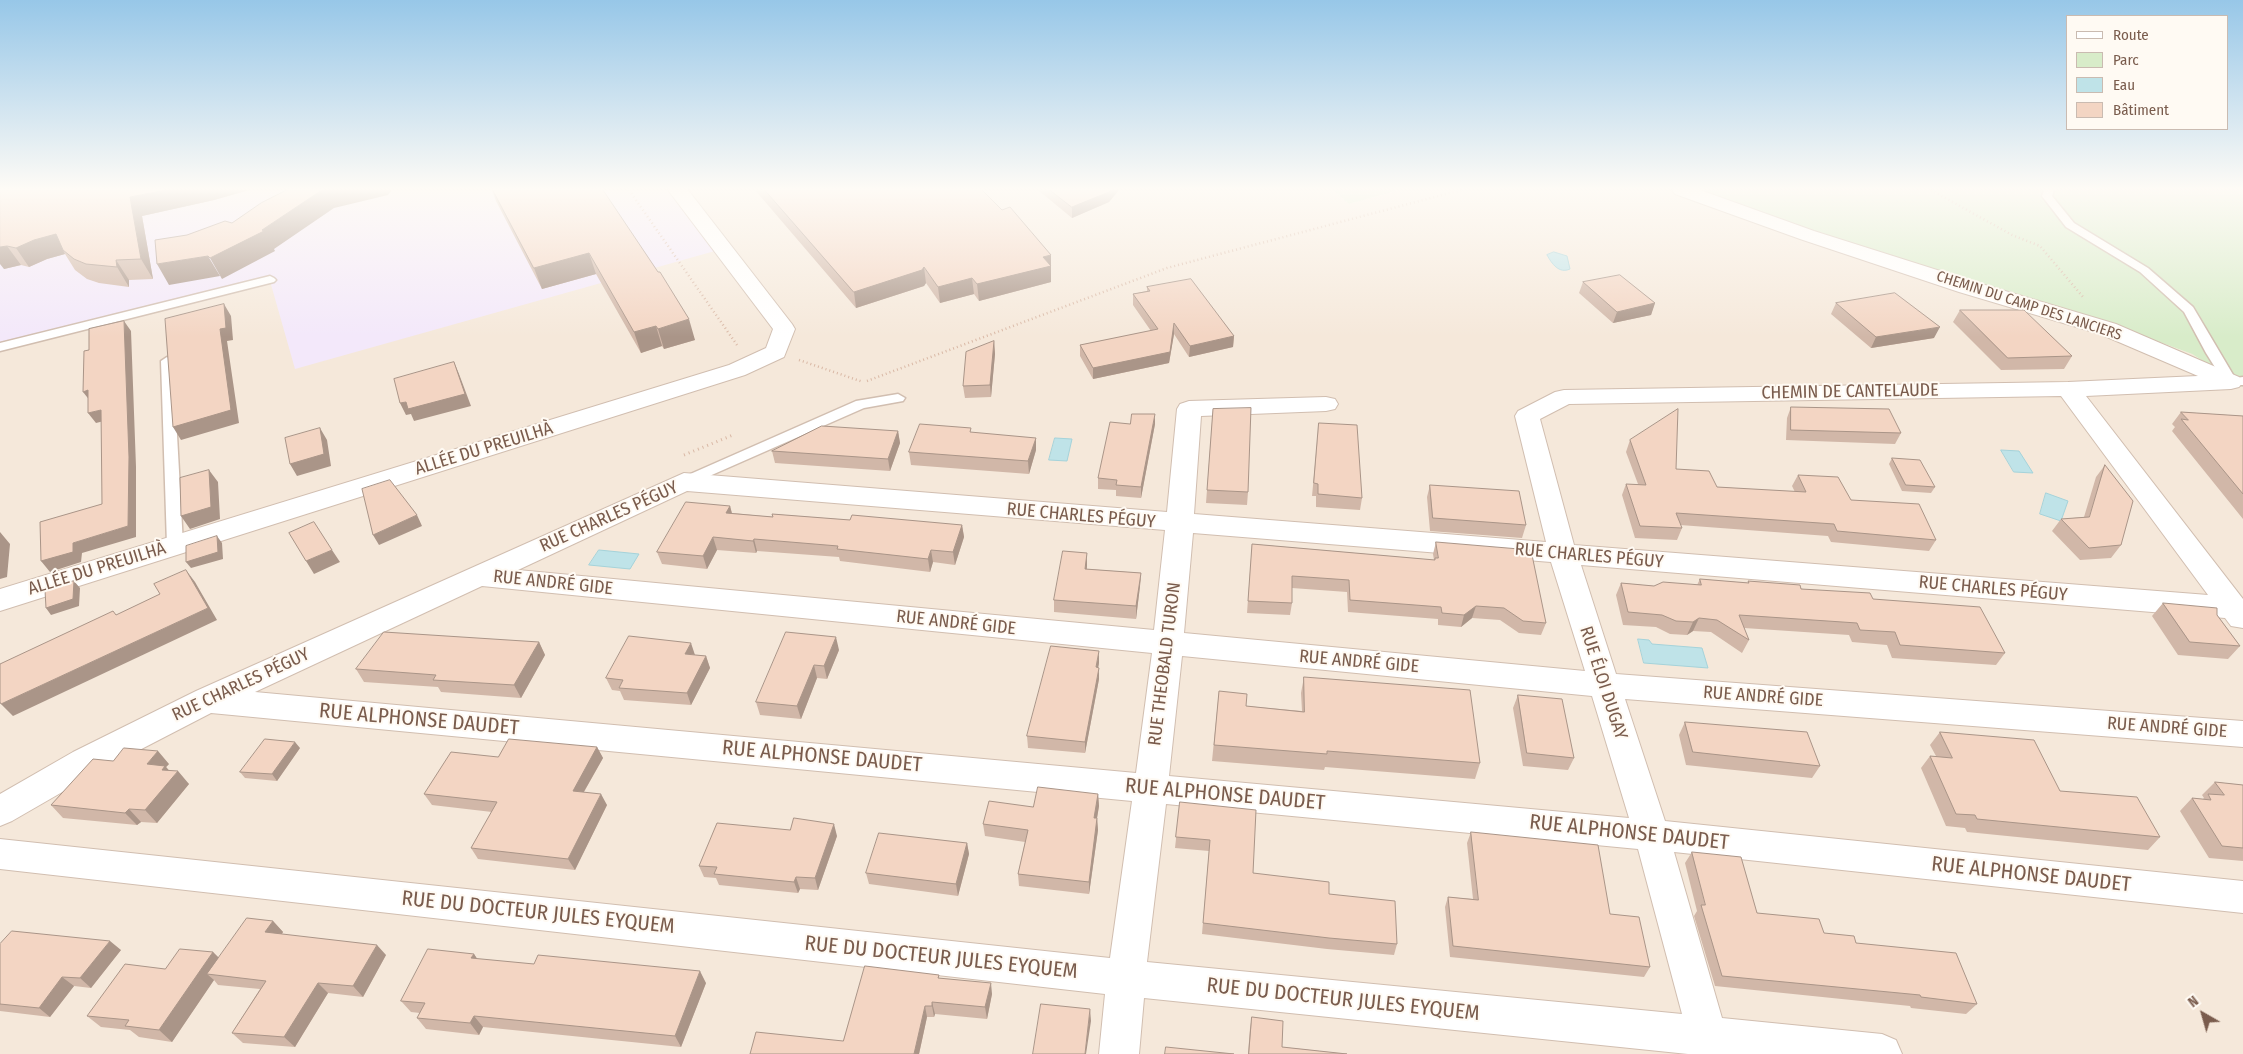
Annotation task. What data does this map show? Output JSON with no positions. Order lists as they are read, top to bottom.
{
  "streets": {
    "street": [
      "CHEMIN DU CAMP DES LANCIERS",
      "CHEMIN DE CANTELAUDE",
      "ALLÉE DU PREUILHÀ",
      "RUE CHARLES PÉGUY",
      "RUE ANDRÉ GIDE",
      "RUE THEOBALD TURON",
      "RUE ÉLOI DUGAY",
      "RUE ALPHONSE DAUDET",
      "RUE DU DOCTEUR JULES EYQUEM"
    ]
  },
  "crossings": [
    ["CHEMIN DU CAMP DES LANCIERS", "CHEMIN DE CANTELAUDE"],
    ["CHEMIN DE CANTELAUDE", "RUE ÉLOI DUGAY"],
    ["RUE CHARLES PÉGUY", "RUE ANDRÉ GIDE"],
    ["RUE CHARLES PÉGUY", "RUE THEOBALD TURON"],
    ["RUE CHARLES PÉGUY", "RUE ÉLOI DUGAY"],
    ["RUE CHARLES PÉGUY", "RUE ALPHONSE DAUDET"],
    ["RUE ANDRÉ GIDE", "RUE THEOBALD TURON"],
    ["RUE ANDRÉ GIDE", "RUE ÉLOI DUGAY"],
    ["RUE THEOBALD TURON", "RUE ALPHONSE DAUDET"],
    ["RUE THEOBALD TURON", "RUE DU DOCTEUR JULES EYQUEM"],
    ["RUE ÉLOI DUGAY", "RUE ALPHONSE DAUDET"],
    ["RUE ÉLOI DUGAY", "RUE DU DOCTEUR JULES EYQUEM"]
  ],
  "legend": [
    "Route",
    "Parc",
    "Eau",
    "Bâtiment"
  ],
  "north": "top left"
}
